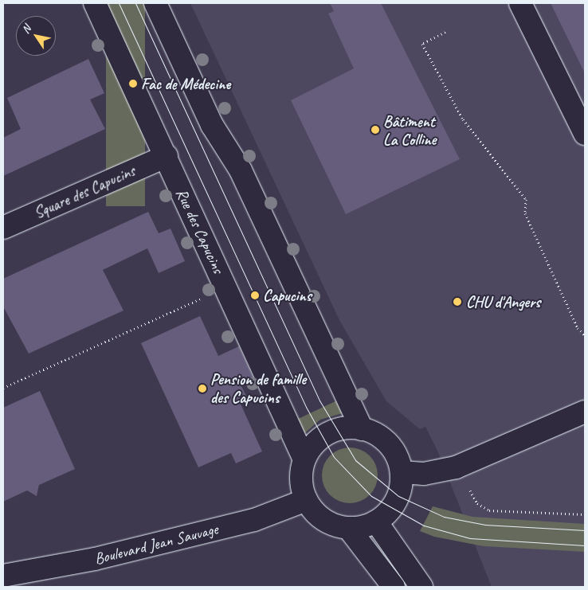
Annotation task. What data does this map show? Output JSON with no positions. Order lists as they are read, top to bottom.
{
  "streets": {
    "street": ["Square des Capucins", "Rue des Capucins", "Boulevard Jean Sauvage"]
  },
  "crossings": [
    ["Square des Capucins", "Rue des Capucins"],
    ["Rue des Capucins", "Boulevard Jean Sauvage"]
  ],
  "places": [
    "Fac de Médecine",
    "Bâtiment La Colline",
    "Capucins",
    "CHU d'Angers",
    "Pension de famille des Capucins"
  ],
  "north": "top left"
}
